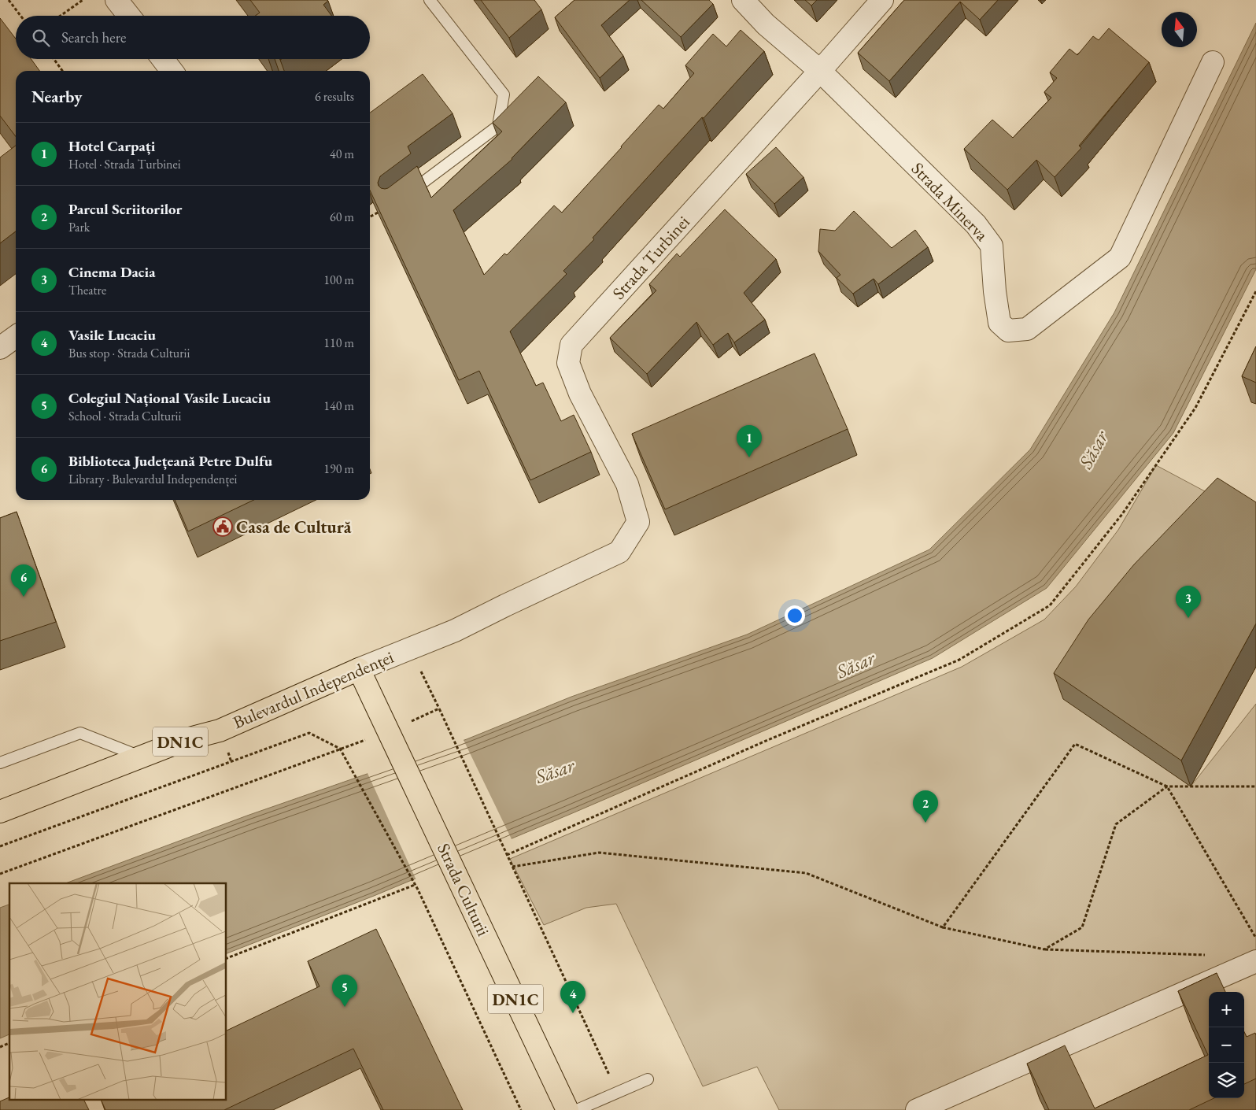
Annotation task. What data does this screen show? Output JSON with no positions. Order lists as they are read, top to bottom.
{
  "streets": {
    "main road": ["Bulevardul Independenței", "DN1C", "Strada Culturii"],
    "street": ["Strada Minerva", "Strada Turbinei"]
  },
  "crossings": [
    ["Strada Minerva", "Strada Turbinei"],
    ["Strada Turbinei", "Bulevardul Independenței"],
    ["Bulevardul Independenței", "Strada Culturii"]
  ],
  "water": ["Săsar"],
  "places": {
    "public building": ["Casa de Cultură"]
  },
  "north": "top",
  "page": {
    "search": "Search here",
    "heading": ["Nearby", "6 results"],
    "list": [
      {
        "mark": "1",
        "name": "Hotel Carpați",
        "note": "Hotel · Strada Turbinei",
        "value": "40 m"
      },
      {
        "mark": "2",
        "name": "Parcul Scriitorilor",
        "note": "Park",
        "value": "60 m"
      },
      {
        "mark": "3",
        "name": "Cinema Dacia",
        "note": "Theatre",
        "value": "100 m"
      },
      {
        "mark": "4",
        "name": "Vasile Lucaciu",
        "note": "Bus stop · Strada Culturii",
        "value": "110 m"
      },
      {
        "mark": "5",
        "name": "Colegiul Național Vasile Lucaciu",
        "note": "School · Strada Culturii",
        "value": "140 m"
      },
      {
        "mark": "6",
        "name": "Biblioteca Județeană Petre Dulfu",
        "note": "Library · Bulevardul Independenței",
        "value": "190 m"
      }
    ],
    "pins": [
      "1",
      "6",
      "3",
      "2",
      "5",
      "4"
    ],
    "map_buttons": ["+", "−"]
  }
}
